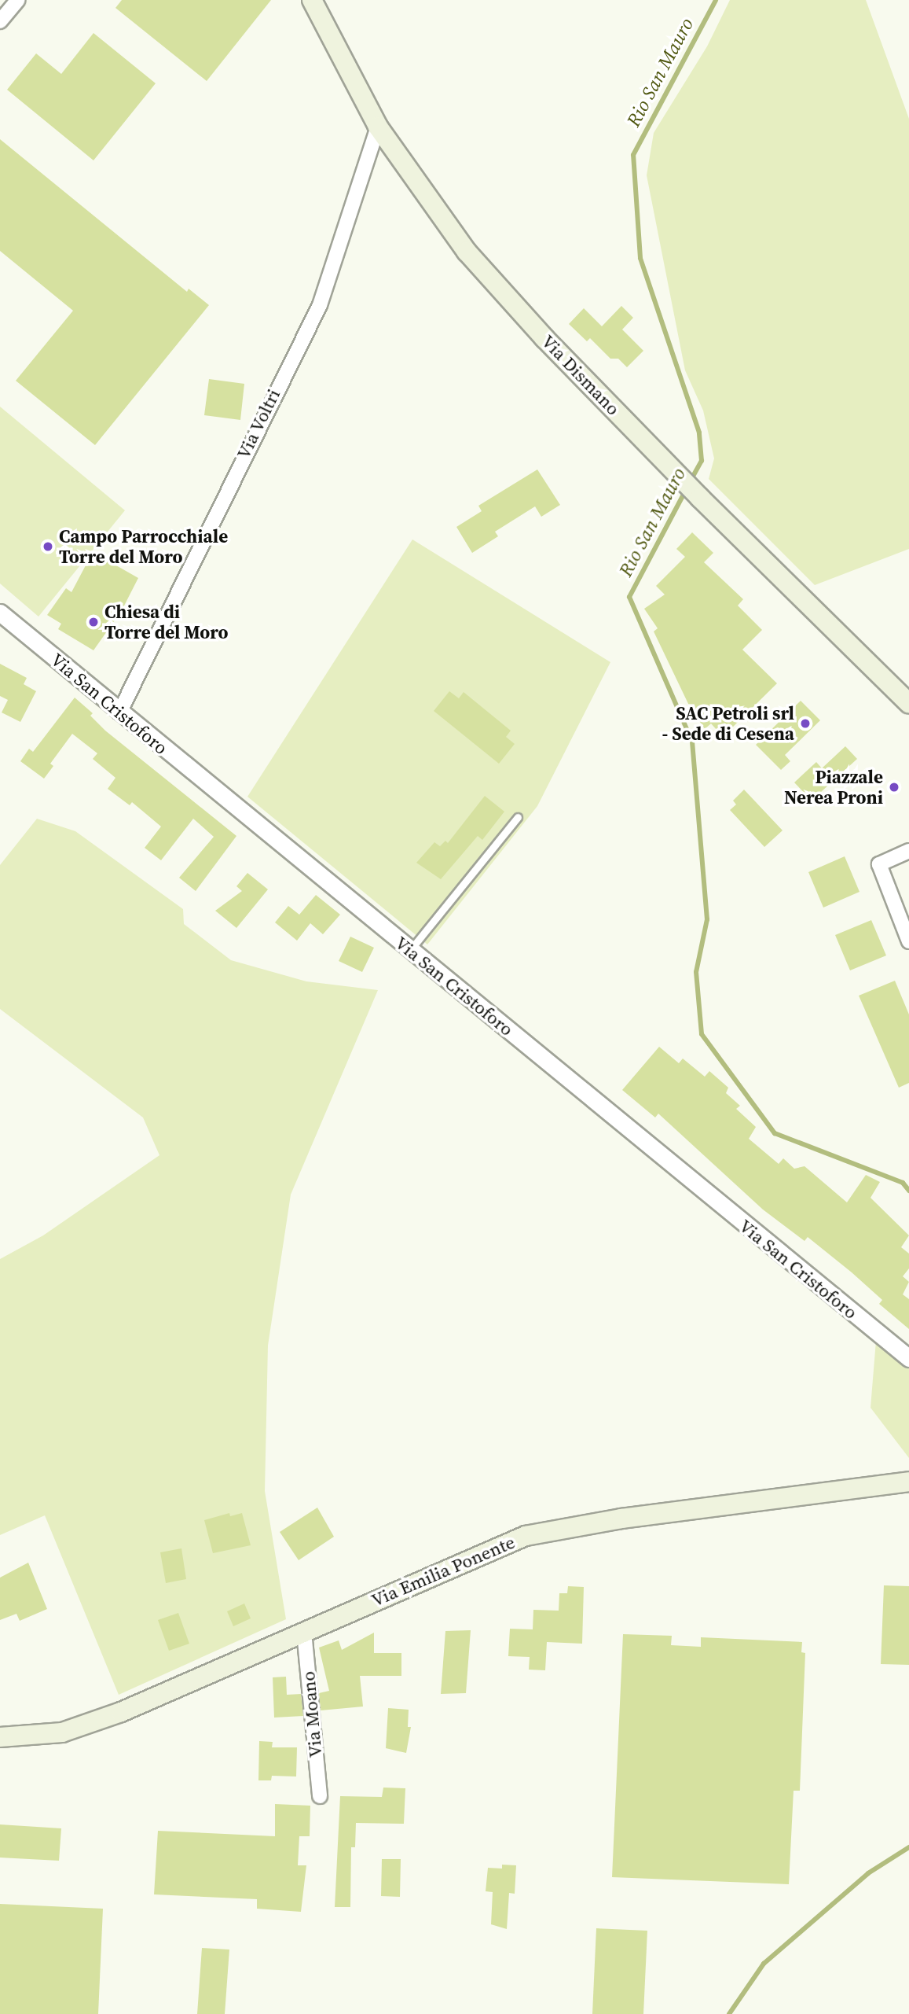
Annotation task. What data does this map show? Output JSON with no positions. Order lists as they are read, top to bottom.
{
  "streets": {
    "main road": ["Via Dismano", "Via Emilia Ponente"],
    "street": ["Via Voltri", "Via San Cristoforo", "Via Moano"]
  },
  "crossings": [
    ["Via Dismano", "Via Voltri"],
    ["Via Voltri", "Via San Cristoforo"],
    ["Via Emilia Ponente", "Via Moano"]
  ],
  "water": ["Rio San Mauro"],
  "places": [
    "Campo Parrocchiale Torre del Moro",
    "Chiesa di Torre del Moro",
    "SAC Petroli srl - Sede di Cesena",
    "Piazzale Nerea Proni"
  ]
}
